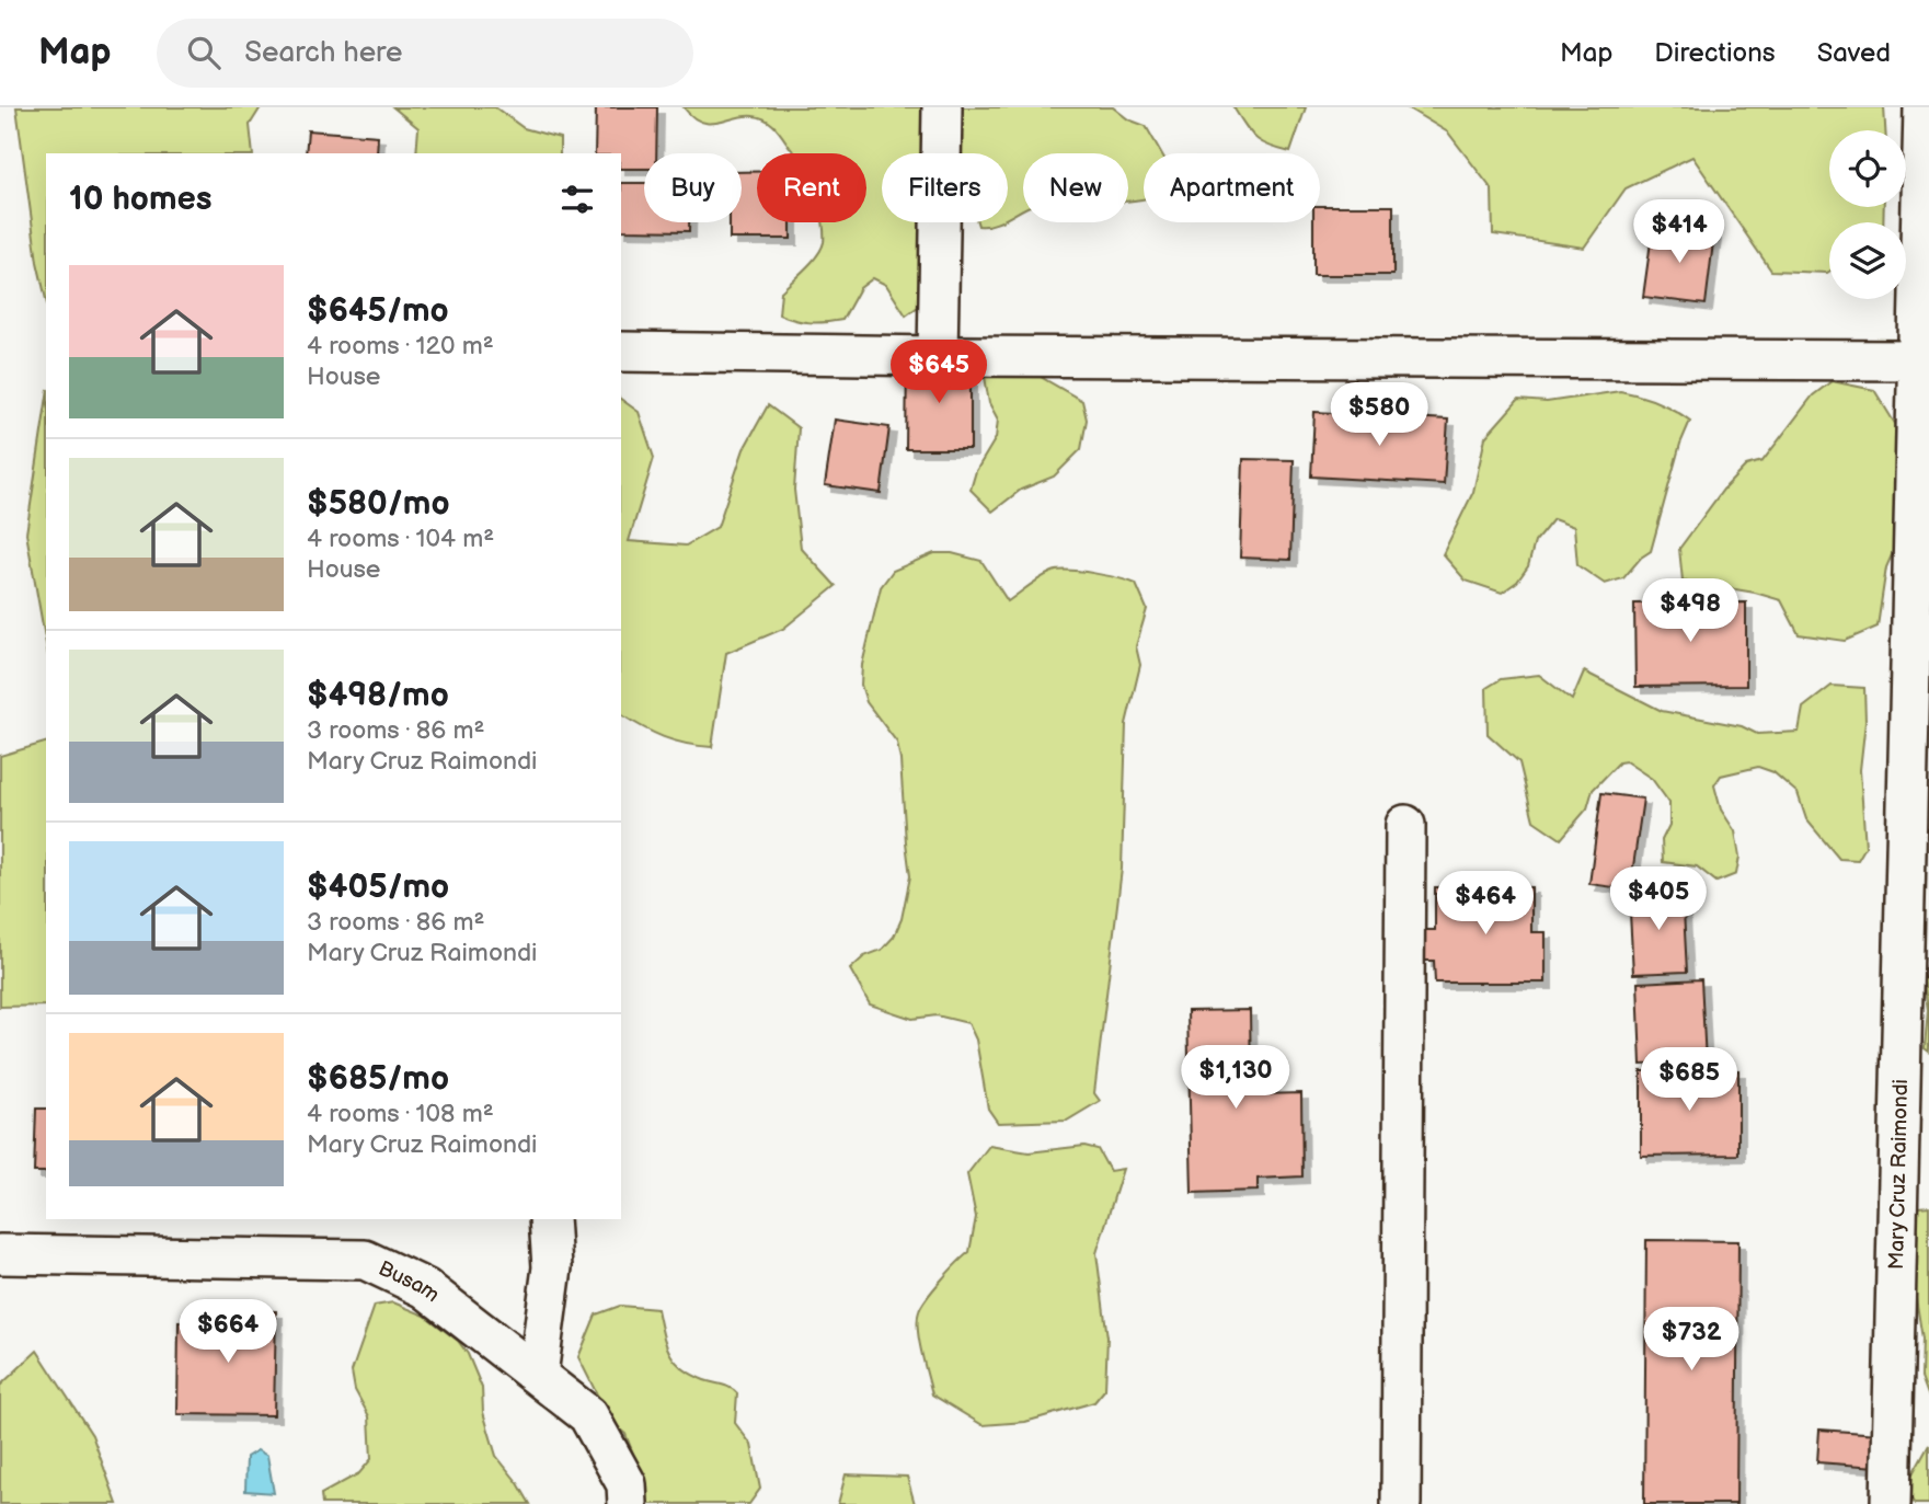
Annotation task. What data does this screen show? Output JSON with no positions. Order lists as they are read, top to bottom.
{
  "streets": {
    "street": ["Mary Cruz Raimondi", "Busam"]
  },
  "page": {
    "header": "Map",
    "search": "Search here",
    "nav": ["Map", "Directions", "Saved"],
    "chip": [
      "Buy",
      "Rent",
      "Filters",
      "New",
      "Apartment"
    ],
    "heading": "10 homes",
    "price": [
      "$414",
      "$645",
      "$580",
      "$498",
      "$405",
      "$464",
      "$1,130",
      "$685",
      "$664",
      "$732"
    ],
    "list": [
      {
        "name": "$645/mo",
        "note": "4 rooms · 120 m² · House"
      },
      {
        "name": "$580/mo",
        "note": "4 rooms · 104 m² · House"
      },
      {
        "name": "$498/mo",
        "note": "3 rooms · 86 m² · Mary Cruz Raimondi"
      },
      {
        "name": "$405/mo",
        "note": "3 rooms · 86 m² · Mary Cruz Raimondi"
      },
      {
        "name": "$685/mo",
        "note": "4 rooms · 108 m² · Mary Cruz Raimondi"
      }
    ]
  }
}
